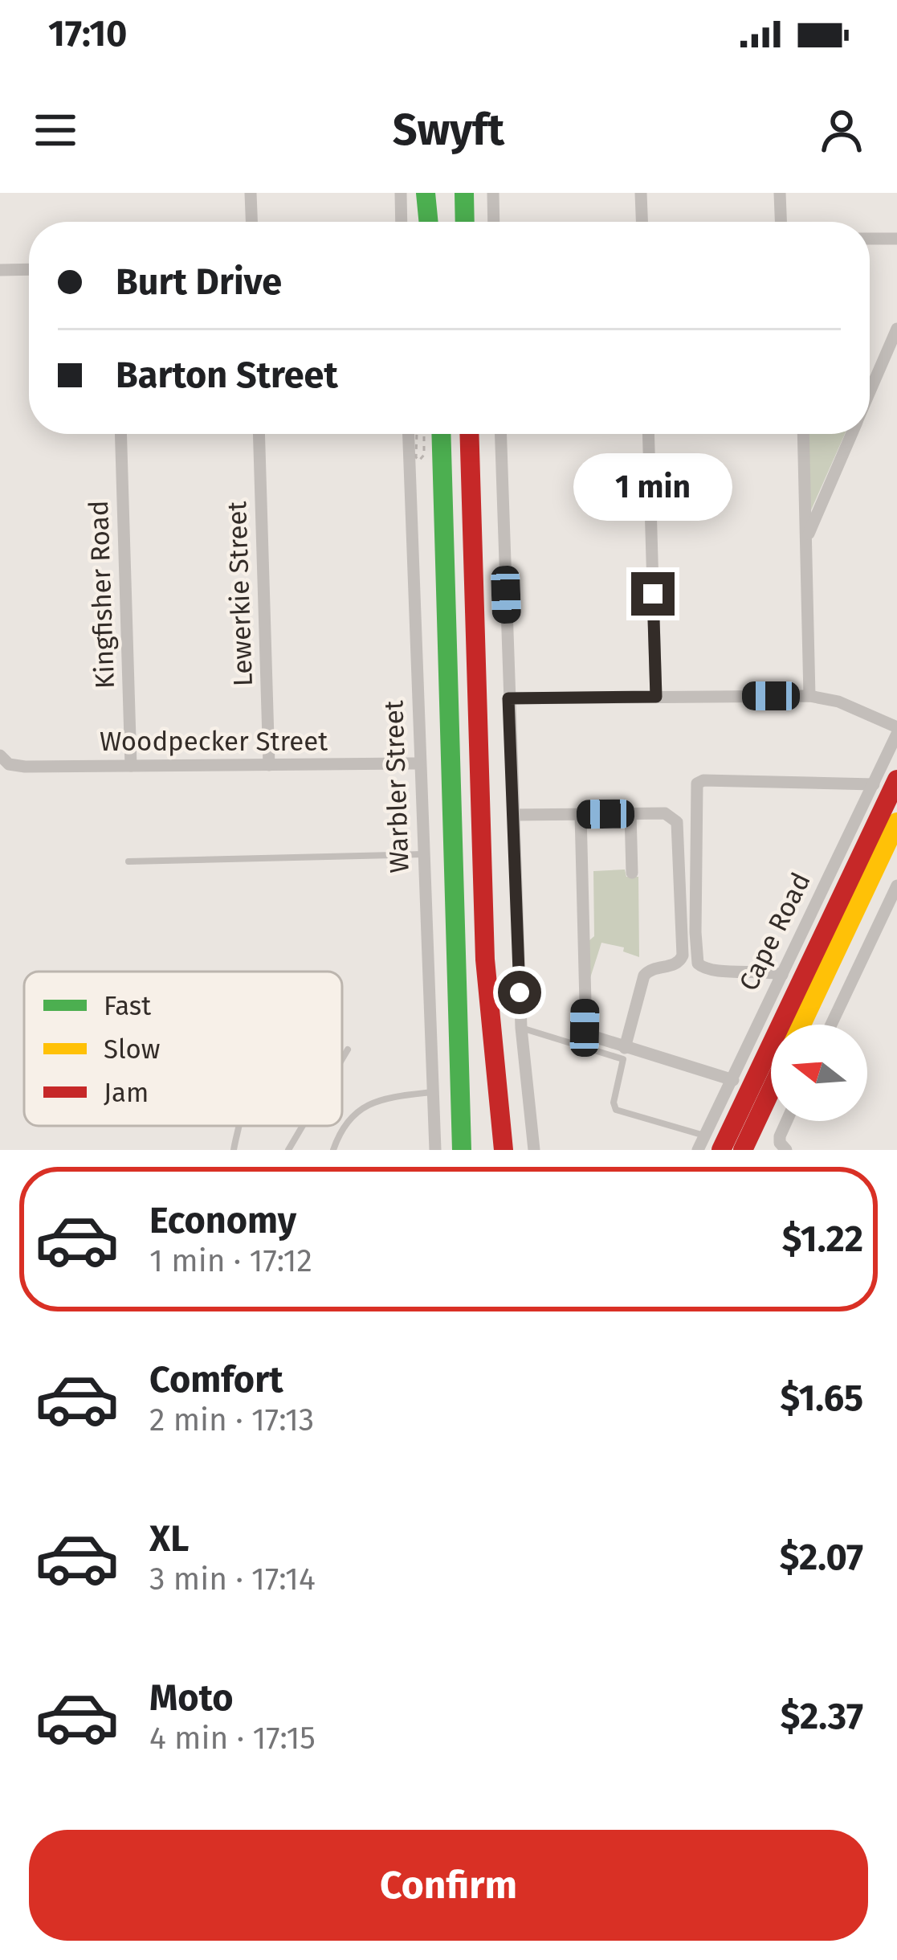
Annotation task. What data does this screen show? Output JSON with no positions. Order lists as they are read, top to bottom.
{
  "streets": {
    "main road": ["Cape Road"],
    "street": [
      "Lewerkie Street",
      "Kingfisher Road",
      "Woodpecker Street",
      "Warbler Street"
    ]
  },
  "crossings": [
    ["Lewerkie Street", "Woodpecker Street"],
    ["Kingfisher Road", "Woodpecker Street"],
    ["Woodpecker Street", "Warbler Street"]
  ],
  "legend": ["Fast", "Slow", "Jam"],
  "north": "left",
  "page": {
    "status": "17:10",
    "header": "Swyft",
    "banner": ["Burt Drive", "Barton Street"],
    "bubble": "1 min",
    "list": [
      {
        "name": "Economy",
        "note": "1 min · 17:12",
        "value": "$1.22"
      },
      {
        "name": "Comfort",
        "note": "2 min · 17:13",
        "value": "$1.65"
      },
      {
        "name": "XL",
        "note": "3 min · 17:14",
        "value": "$2.07"
      },
      {
        "name": "Moto",
        "note": "4 min · 17:15",
        "value": "$2.37"
      }
    ],
    "buttons": "Confirm"
  }
}
